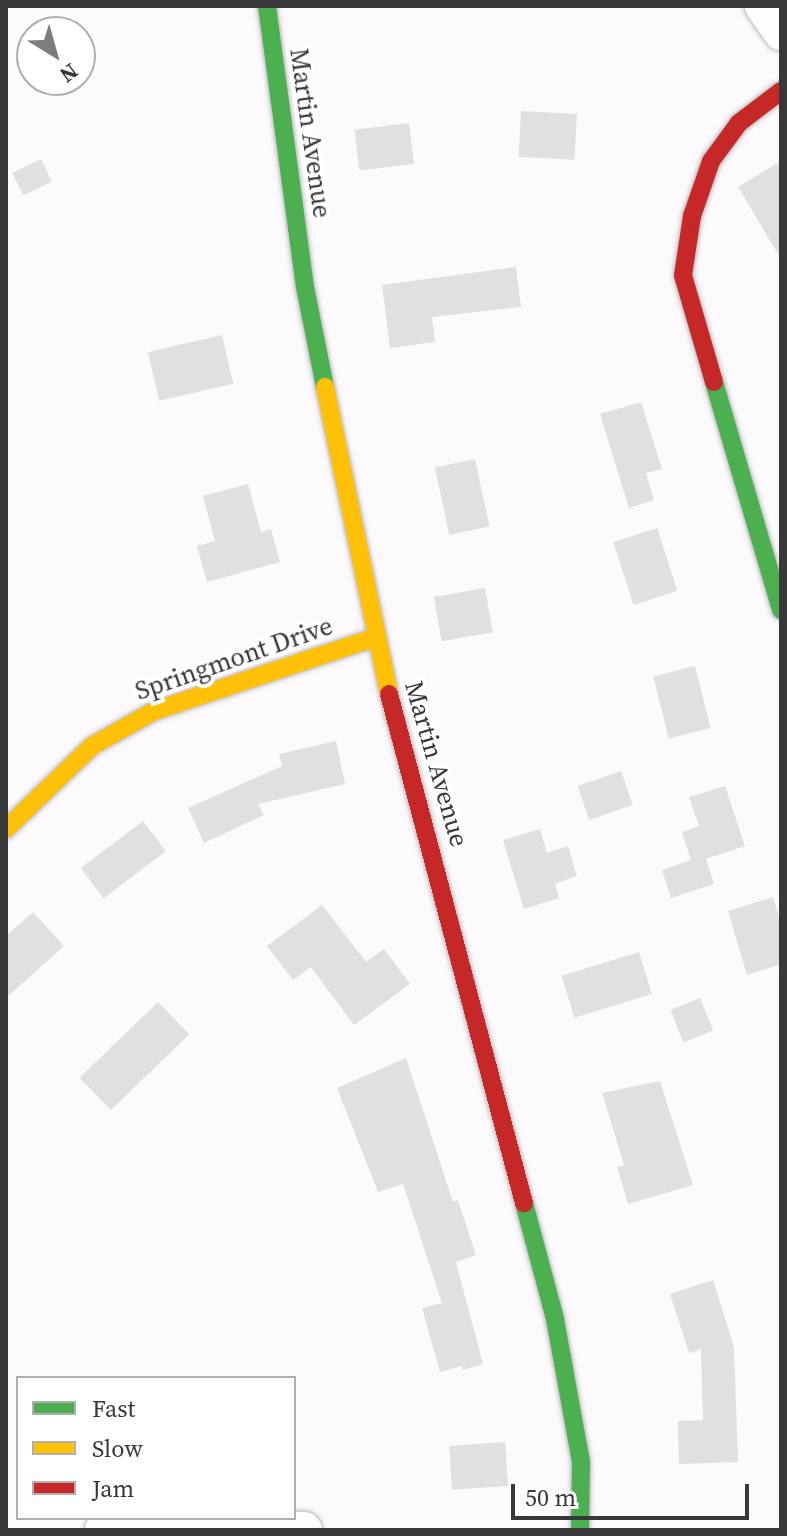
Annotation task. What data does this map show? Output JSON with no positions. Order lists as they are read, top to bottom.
{
  "streets": {
    "street": ["Martin Avenue", "Springmont Drive"]
  },
  "crossings": [
    ["Martin Avenue", "Springmont Drive"]
  ],
  "legend": ["Fast", "Slow", "Jam"],
  "scale_bar": "50 m",
  "north": "bottom right"
}
